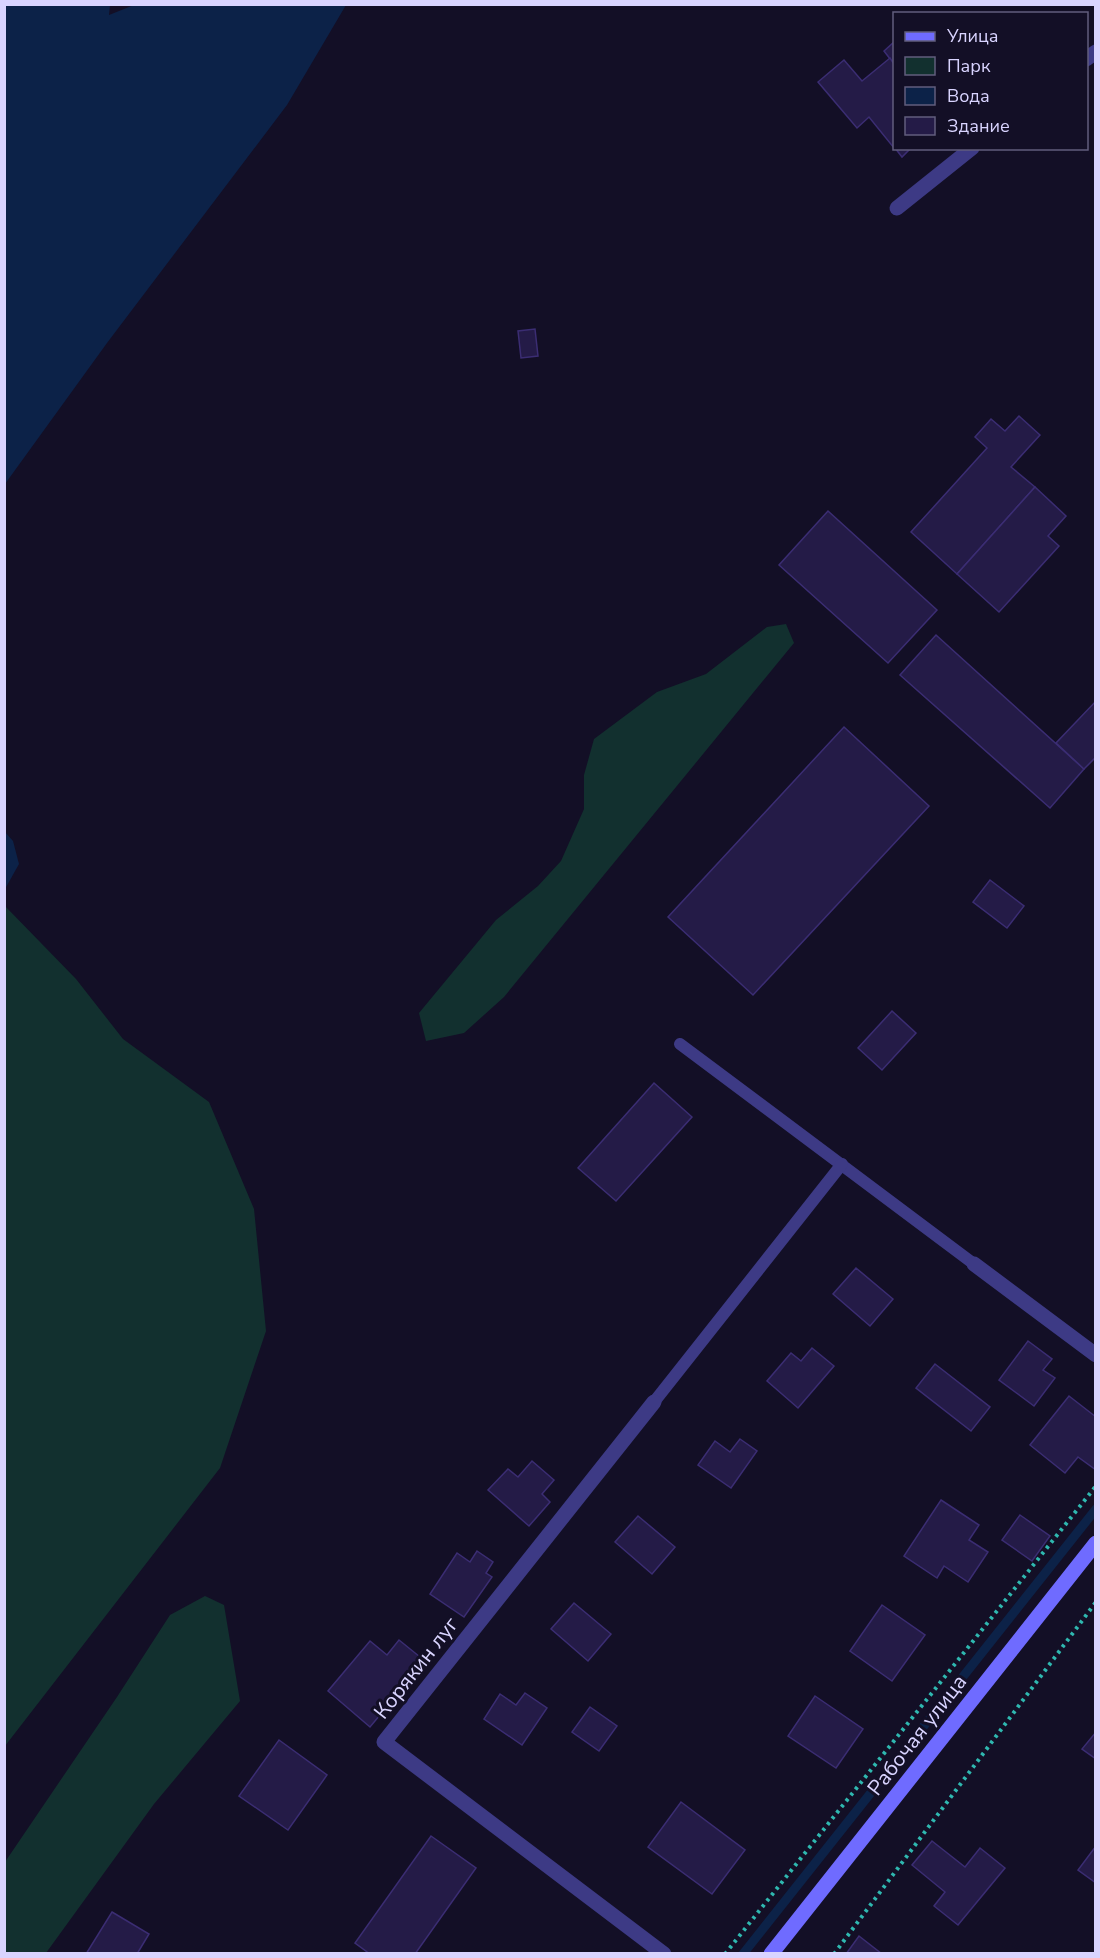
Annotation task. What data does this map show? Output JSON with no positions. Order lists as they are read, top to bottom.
{
  "streets": {
    "main road": ["Рабочая улица"],
    "street": ["Корякин луг"]
  },
  "legend": [
    "Улица",
    "Парк",
    "Вода",
    "Здание"
  ]
}
